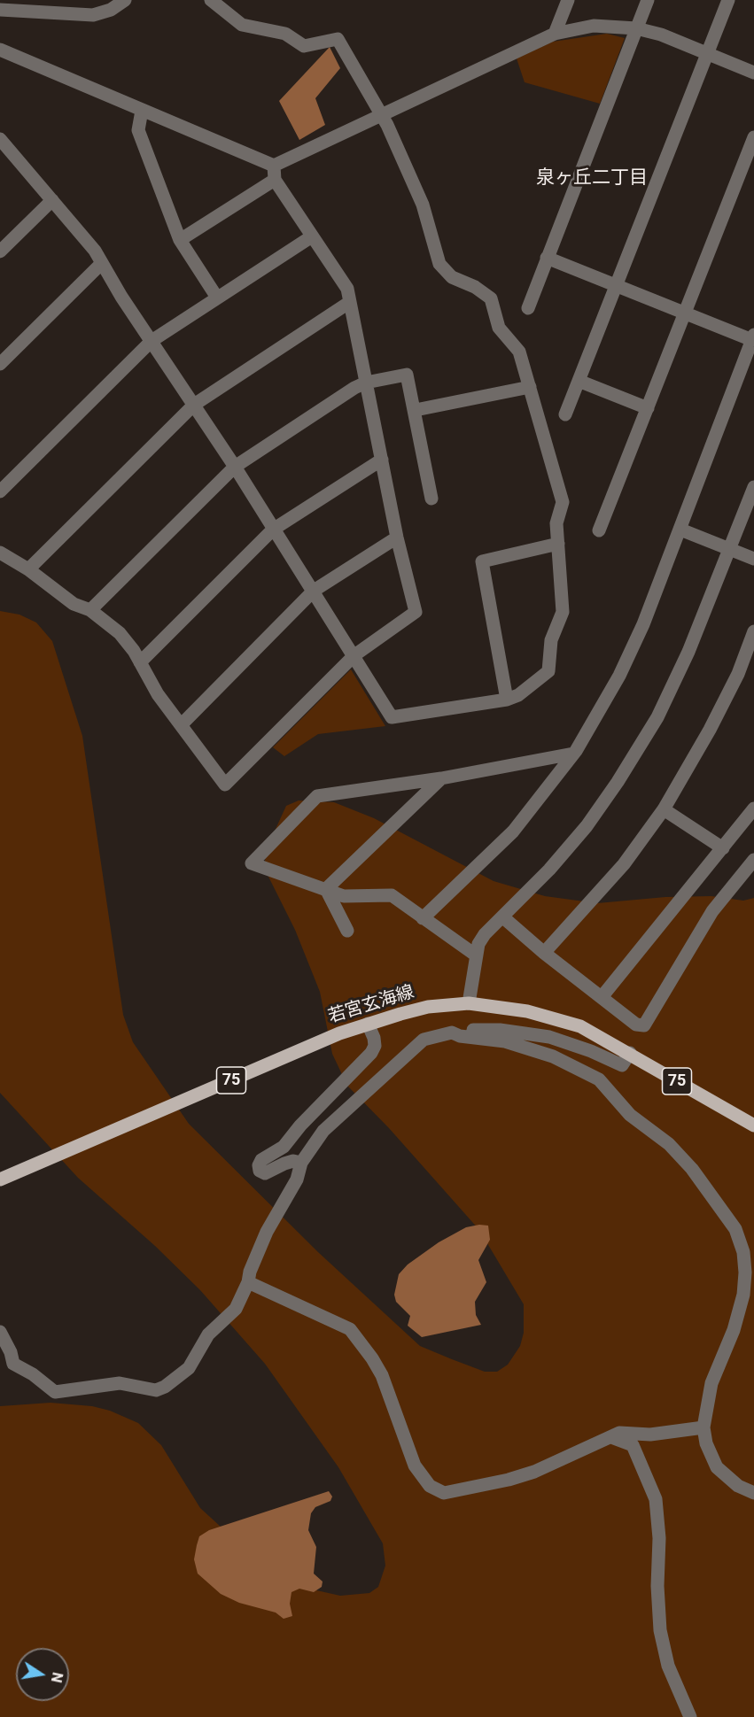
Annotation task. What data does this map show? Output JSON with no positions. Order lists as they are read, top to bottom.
{
  "streets": {
    "main road": ["若宮玄海線", "75"]
  },
  "districts": ["泉ヶ丘二丁目"],
  "north": "right"
}
